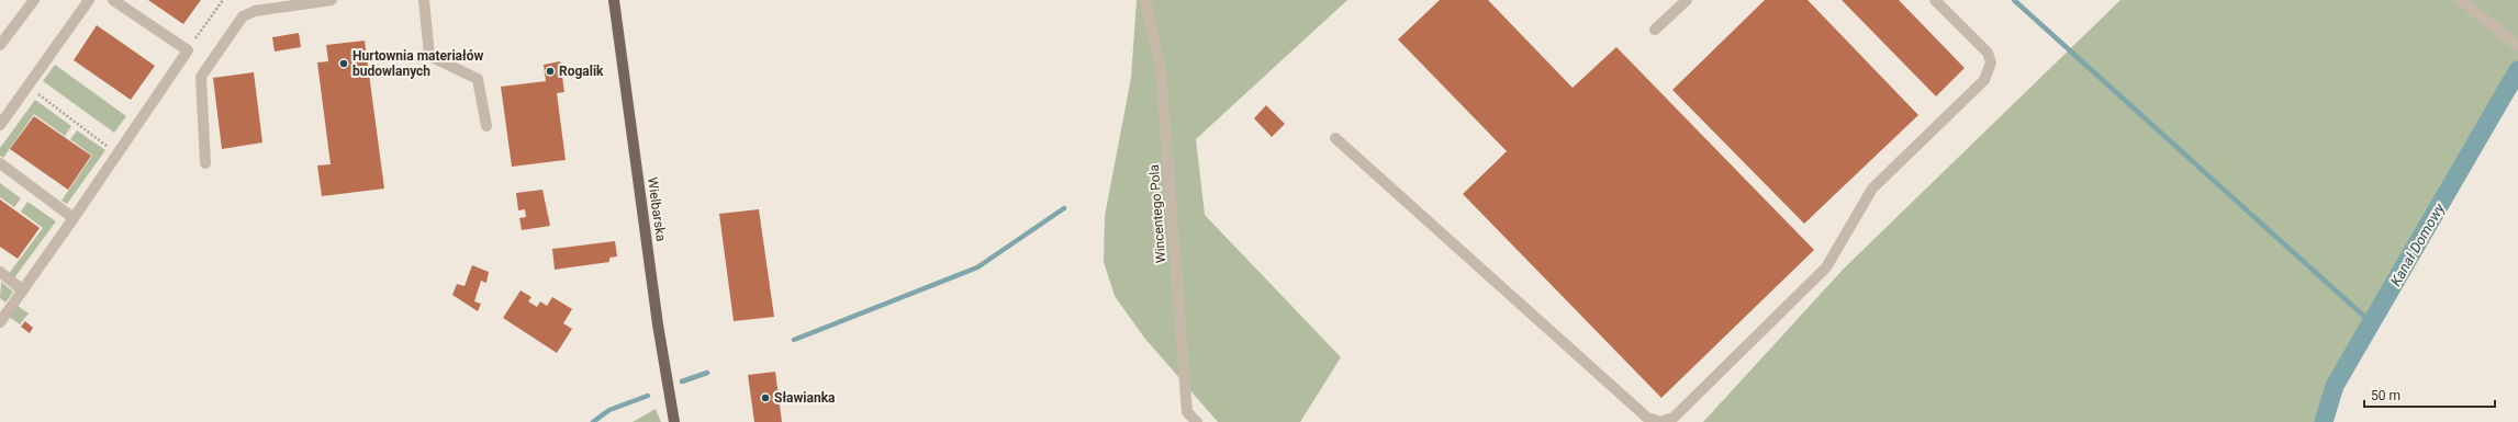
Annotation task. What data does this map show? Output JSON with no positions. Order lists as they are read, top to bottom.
{
  "streets": {
    "main road": ["Wielbarska"],
    "street": ["Wincentego Pola"]
  },
  "water": ["Kanał Domowy"],
  "places": ["Hurtownia materiałów budowlanych", "Rogalik", "Sławianka"],
  "scale_bar": "50 m"
}
